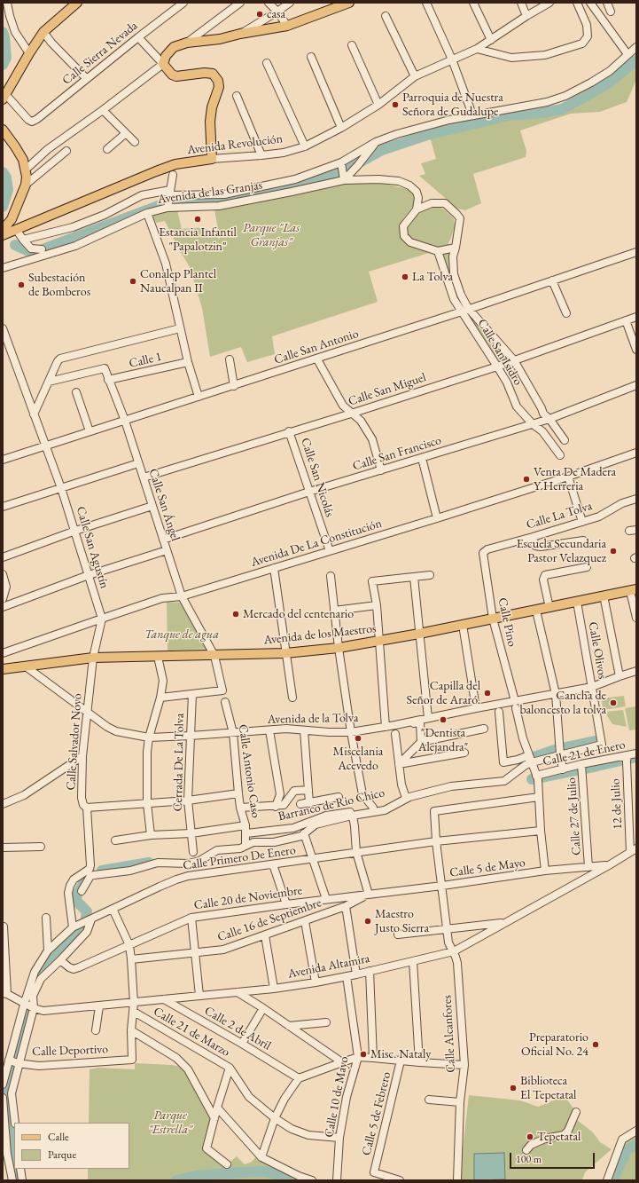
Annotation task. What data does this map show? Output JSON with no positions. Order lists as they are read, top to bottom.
{
  "streets": {
    "main road": ["Avenida Revolución", "Avenida de los Maestros"],
    "street": [
      "Calle Sierra Nevada",
      "Avenida de las Granjas",
      "Calle San Antonio",
      "Calle San Isidro",
      "Calle 1",
      "Calle San Miguel",
      "Calle San Francisco",
      "Calle San Nicolás",
      "Calle San Ángel",
      "Calle La Tolva",
      "Avenida De La Constitución",
      "Calle San Agustín",
      "Calle Pino",
      "Calle Olivos",
      "Avenida de la Tolva",
      "Calle Salvador Novo",
      "Calle 21 de Enero",
      "Cerrada De La Tolva",
      "Calle Antonio Caso",
      "12 de Julio",
      "Barranco de Rio Chico",
      "Calle 27 de Julio",
      "Calle Primero De Enero",
      "Calle 5 de Mayo",
      "Calle 20 de Noviembre",
      "Calle 16 de Septiembre",
      "Avenida Altamira",
      "Calle 2 de Abril",
      "Calle 21 de Marzo",
      "Calle Alcanfores",
      "Calle Deportivo",
      "Calle 10 de Mayo",
      "Calle 5 de Febrero"
    ]
  },
  "crossings": [
    ["Avenida de las Granjas", "Calle San Isidro"],
    ["Calle San Antonio", "Calle San Isidro"],
    ["Calle San Antonio", "Calle San Ángel"],
    ["Calle San Antonio", "Calle San Agustín"],
    ["Calle San Isidro", "Calle San Miguel"],
    ["Calle San Isidro", "Calle San Francisco"],
    ["Calle 1", "Calle San Ángel"],
    ["Calle San Miguel", "Calle San Nicolás"],
    ["Calle San Miguel", "Calle San Ángel"],
    ["Calle San Francisco", "Calle San Nicolás"],
    ["Calle San Francisco", "Calle San Ángel"],
    ["Calle San Nicolás", "Avenida De La Constitución"],
    ["Calle San Ángel", "Avenida De La Constitución"],
    ["Calle La Tolva", "Calle Pino"],
    ["Avenida De La Constitución", "Calle San Agustín"],
    ["Calle San Agustín", "Avenida de los Maestros"],
    ["Calle San Agustín", "Calle Salvador Novo"],
    ["Calle Pino", "Avenida de los Maestros"],
    ["Calle Pino", "Avenida de la Tolva"],
    ["Calle Pino", "Calle 21 de Enero"],
    ["Calle Pino", "Calle 5 de Mayo"],
    ["Avenida de los Maestros", "Calle Olivos"],
    ["Avenida de los Maestros", "Avenida de la Tolva"],
    ["Avenida de los Maestros", "Calle Salvador Novo"],
    ["Calle Olivos", "Avenida de la Tolva"],
    ["Avenida de la Tolva", "Calle Salvador Novo"],
    ["Avenida de la Tolva", "Cerrada De La Tolva"],
    ["Avenida de la Tolva", "Calle Antonio Caso"],
    ["Calle Salvador Novo", "Calle Primero De Enero"],
    ["Calle 21 de Enero", "12 de Julio"],
    ["Calle 21 de Enero", "Barranco de Rio Chico"],
    ["Calle 21 de Enero", "Calle 27 de Julio"],
    ["Cerrada De La Tolva", "Barranco de Rio Chico"],
    ["Calle Antonio Caso", "Barranco de Rio Chico"],
    ["12 de Julio", "Avenida Altamira"],
    ["Calle 27 de Julio", "Calle 5 de Mayo"],
    ["Calle Primero De Enero", "Avenida Altamira"],
    ["Calle Primero De Enero", "Calle Deportivo"],
    ["Calle 5 de Mayo", "Calle 20 de Noviembre"],
    ["Calle 5 de Mayo", "Calle 16 de Septiembre"],
    ["Calle 5 de Mayo", "Avenida Altamira"],
    ["Calle 20 de Noviembre", "Calle 16 de Septiembre"],
    ["Avenida Altamira", "Calle 2 de Abril"],
    ["Avenida Altamira", "Calle Alcanfores"],
    ["Avenida Altamira", "Calle 10 de Mayo"],
    ["Calle 21 de Marzo", "Calle 10 de Mayo"]
  ],
  "parks": ["Parque \"Las Granjas\"", "Tanque de agua", "Parque \"Estrella\""],
  "places": [
    "casa",
    "Parroquia de Nuestra Señora de Gudalupe",
    "Estancia Infantil \"Papalotzin\"",
    "La Tolva",
    "Conalep Plantel Naucalpan II",
    "Subestación de Bomberos",
    "Venta De Madera Y Herreria",
    "Escuela Secundaria Pastor Velazquez",
    "Mercado del centenario",
    "Capilla del Señor de Araró.",
    "Cancha de baloncesto la tolva",
    "\"Dentista Alejandra\"",
    "Miscelania Acevedo",
    "Maestro Justo Sierra",
    "Preparatorio Oficial No. 24",
    "Misc. Nataly",
    "Biblioteca El Tepetatal",
    "Tepetatal"
  ],
  "legend": ["Calle", "Parque"],
  "scale_bar": "100 m"
}
